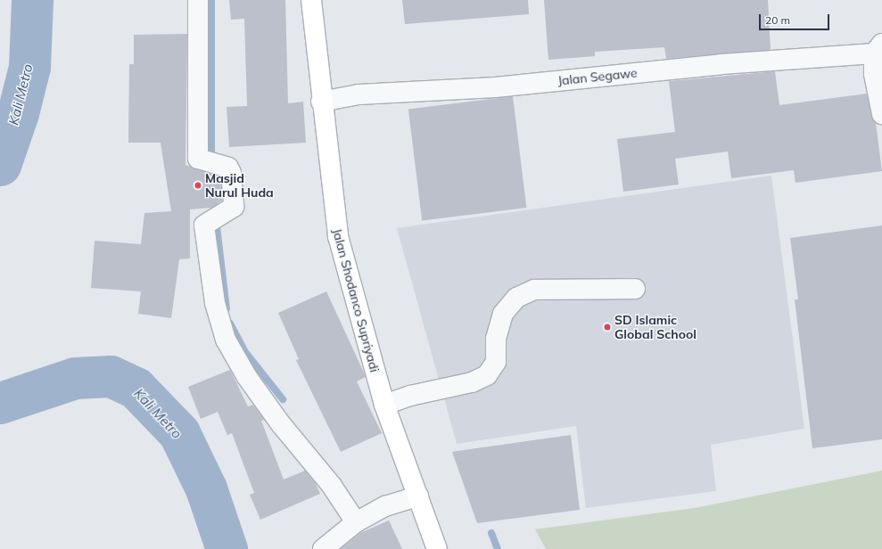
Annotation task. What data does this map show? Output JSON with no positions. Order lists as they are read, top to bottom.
{
  "streets": {
    "main road": ["Jalan Shodanco Supriyadi"],
    "street": ["Jalan Segawe"]
  },
  "crossings": [
    ["Jalan Segawe", "Jalan Shodanco Supriyadi"]
  ],
  "water": ["Kali Metro"],
  "places": ["Masjid Nurul Huda", "SD Islamic Global School"],
  "scale_bar": "20 m"
}
